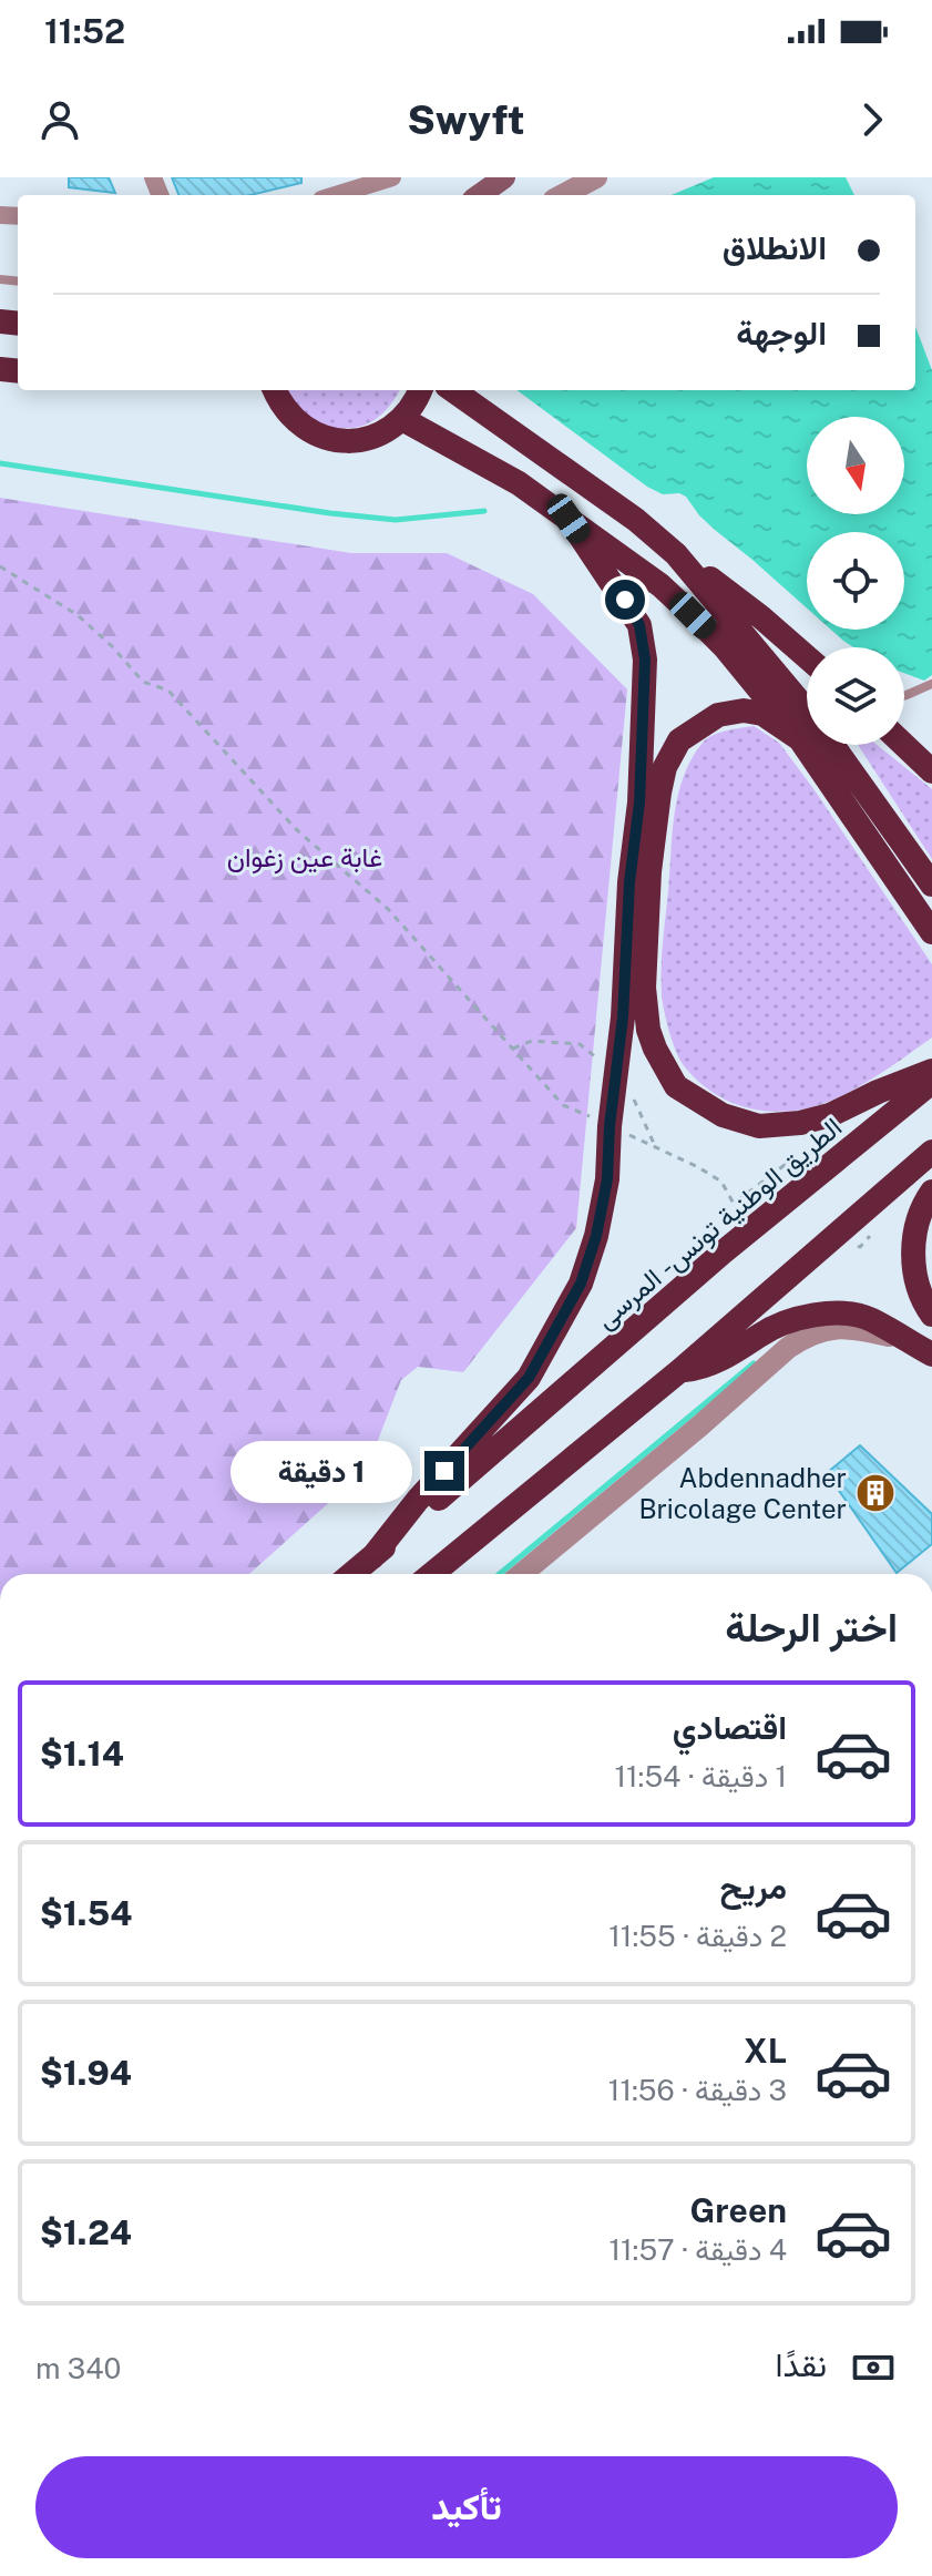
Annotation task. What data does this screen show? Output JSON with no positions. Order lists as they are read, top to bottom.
{
  "streets": {
    "highway": ["الطريق الوطنية تونس - المرسى"]
  },
  "parks": ["غابة عين زغوان"],
  "places": {
    "building": ["Abdennadher Bricolage Center"]
  },
  "north": "bottom",
  "page": {
    "status": "11:52",
    "header": "Swyft",
    "banner": ["الانطلاق", "الوجهة"],
    "bubble": "1 دقيقة",
    "heading": "اختر الرحلة",
    "list": [
      {
        "name": "اقتصادي",
        "note": "1 دقيقة · 11:54",
        "value": "$1.14"
      },
      {
        "name": "مريح",
        "note": "2 دقيقة · 11:55",
        "value": "$1.54"
      },
      {
        "name": "XL",
        "note": "3 دقيقة · 11:56",
        "value": "$1.94"
      },
      {
        "name": "Green",
        "note": "4 دقيقة · 11:57",
        "value": "$1.24"
      }
    ],
    "pay": ["نقدًا", "340 m"],
    "buttons": "تأكيد"
  }
}
